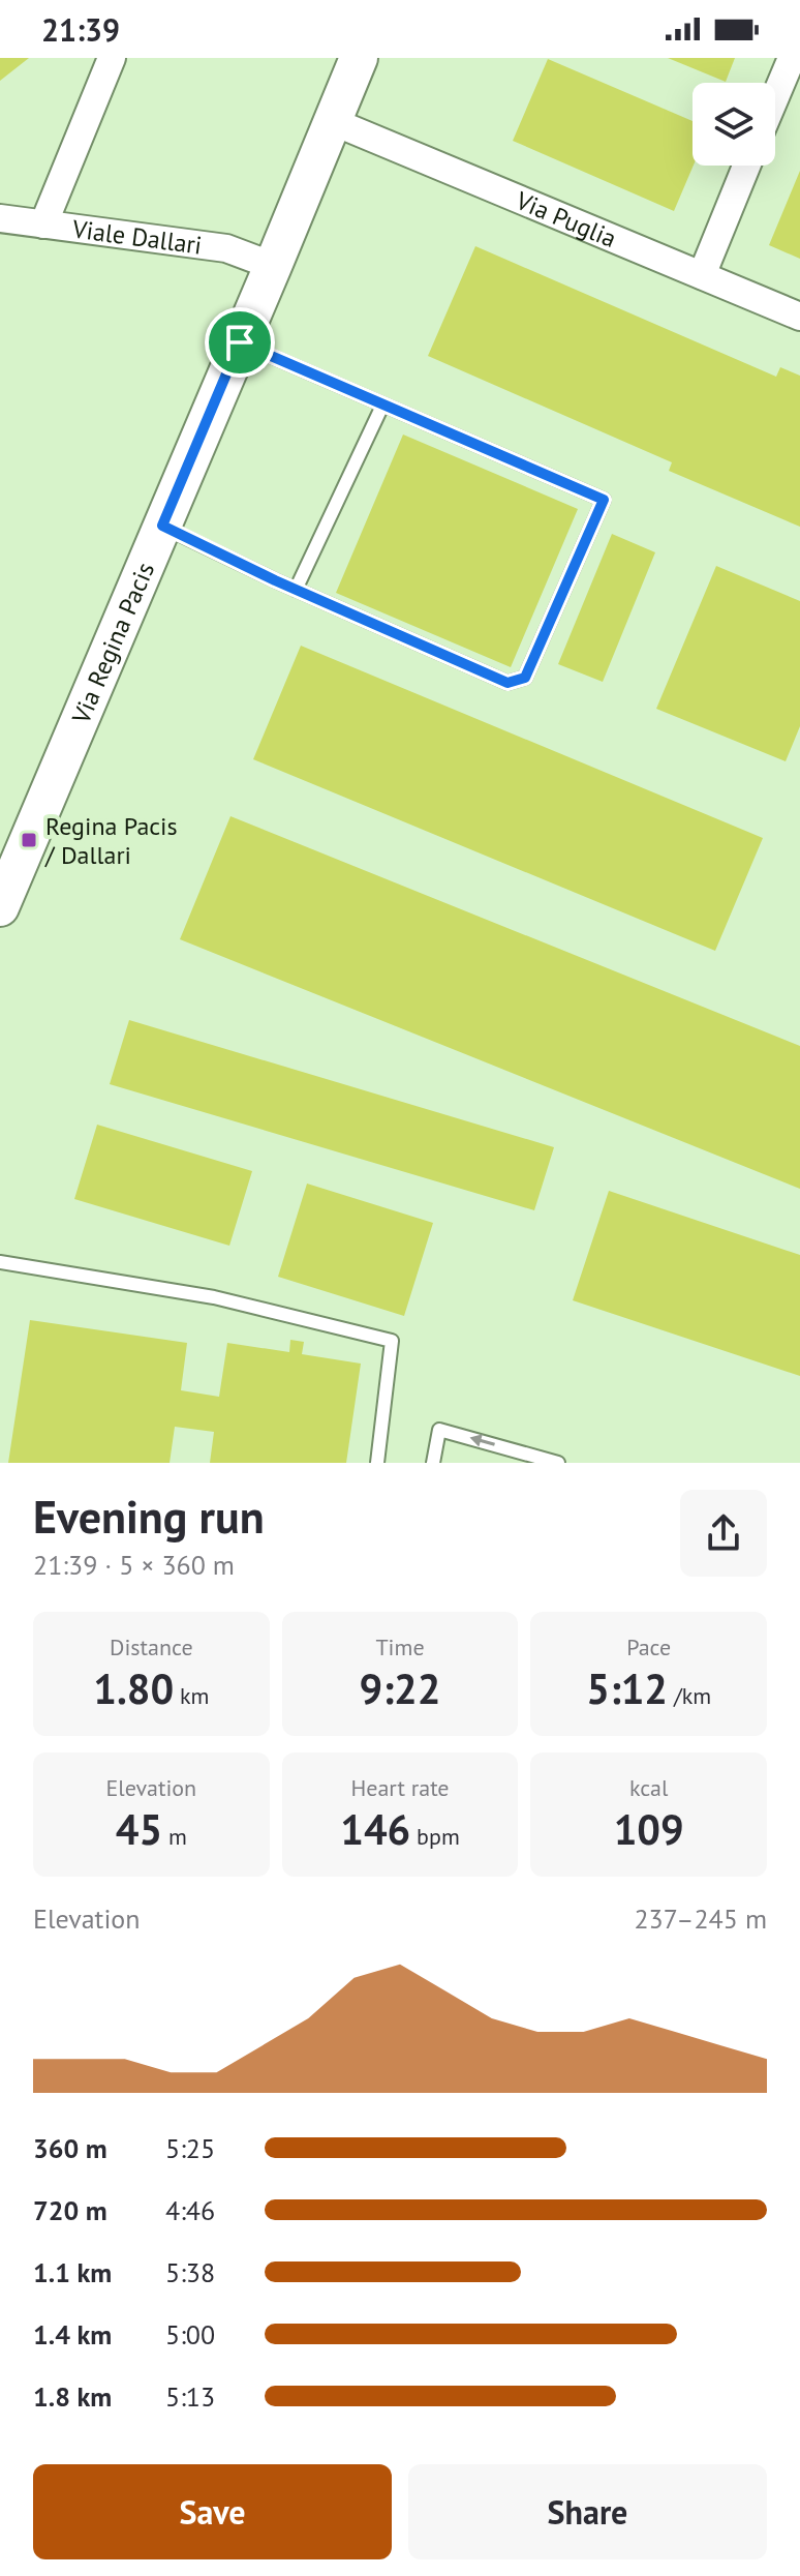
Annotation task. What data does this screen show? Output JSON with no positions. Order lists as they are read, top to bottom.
{
  "streets": {
    "street": ["Via Puglia", "Viale Dallari", "Via Regina Pacis"]
  },
  "crossings": [
    ["Via Puglia", "Via Regina Pacis"],
    ["Viale Dallari", "Via Regina Pacis"]
  ],
  "places": {
    "transit": ["Regina Pacis / Dallari"]
  },
  "page": {
    "status": "21:39",
    "heading": ["Evening run", "21:39 · 5 × 360 m"],
    "stats": [
      ["Distance", "1.80 km"],
      ["Time", "9:22"],
      ["Pace", "5:12 /km"],
      ["Elevation", "45 m"],
      ["Heart rate", "146 bpm"],
      ["kcal", "109"]
    ],
    "chart": ["Elevation", "237–245 m"],
    "list": [
      {
        "name": "360 m",
        "note": "5:25"
      },
      {
        "name": "720 m",
        "note": "4:46"
      },
      {
        "name": "1.1 km",
        "note": "5:38"
      },
      {
        "name": "1.4 km",
        "note": "5:00"
      },
      {
        "name": "1.8 km",
        "note": "5:13"
      }
    ],
    "buttons": ["Save", "Share"]
  }
}
